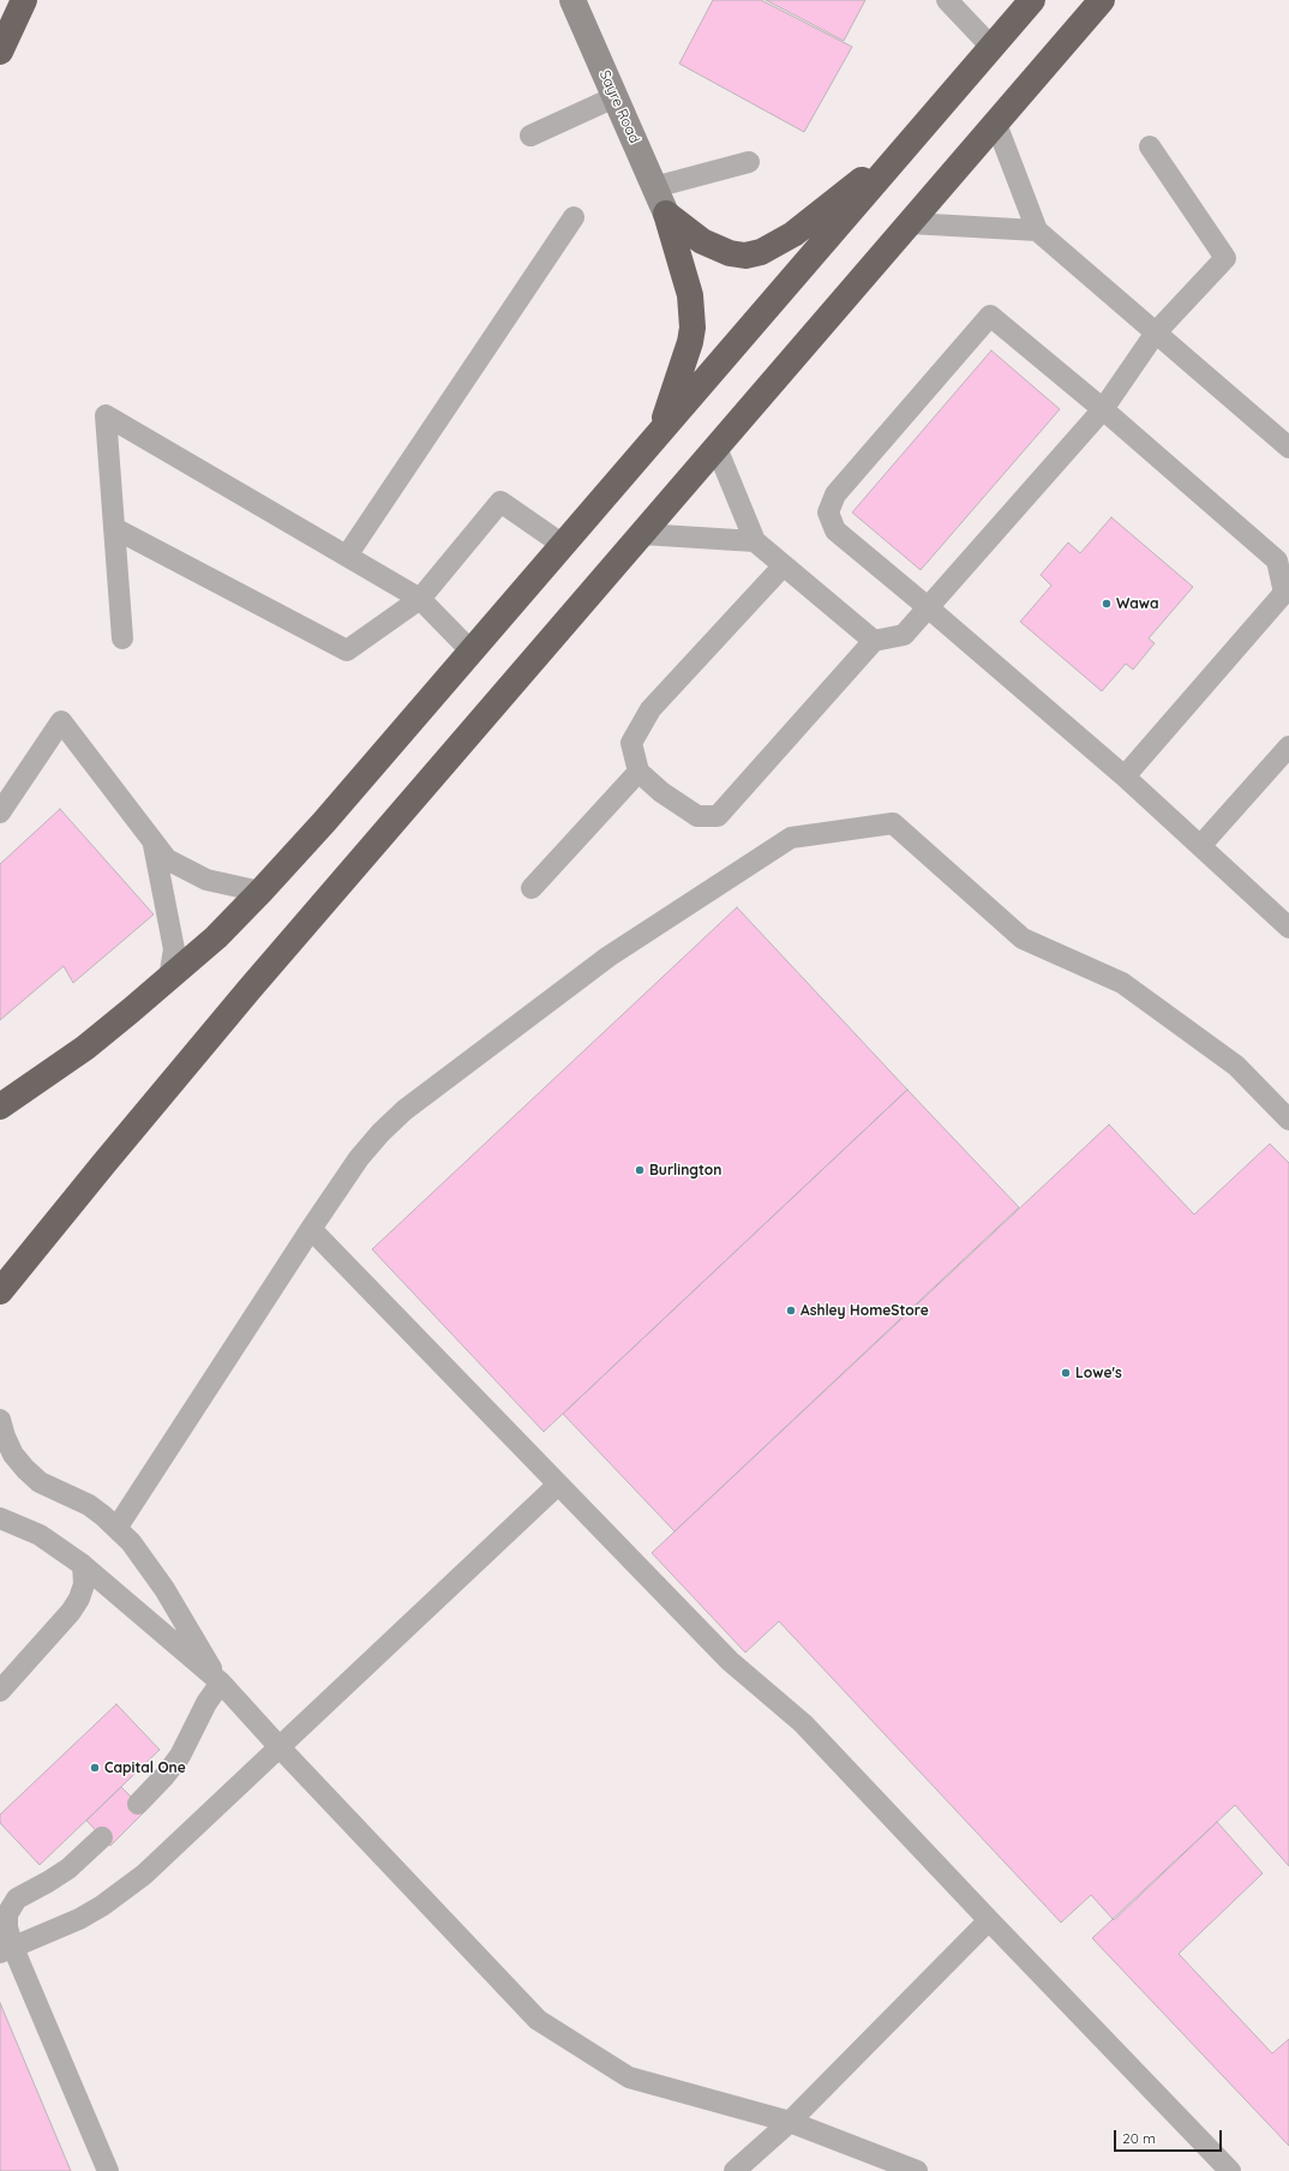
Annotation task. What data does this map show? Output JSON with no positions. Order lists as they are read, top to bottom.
{
  "streets": {
    "street": ["Sayre Road"]
  },
  "places": [
    "Wawa",
    "Burlington",
    "Ashley HomeStore",
    "Lowe's",
    "Capital One"
  ],
  "scale_bar": "20 m"
}
